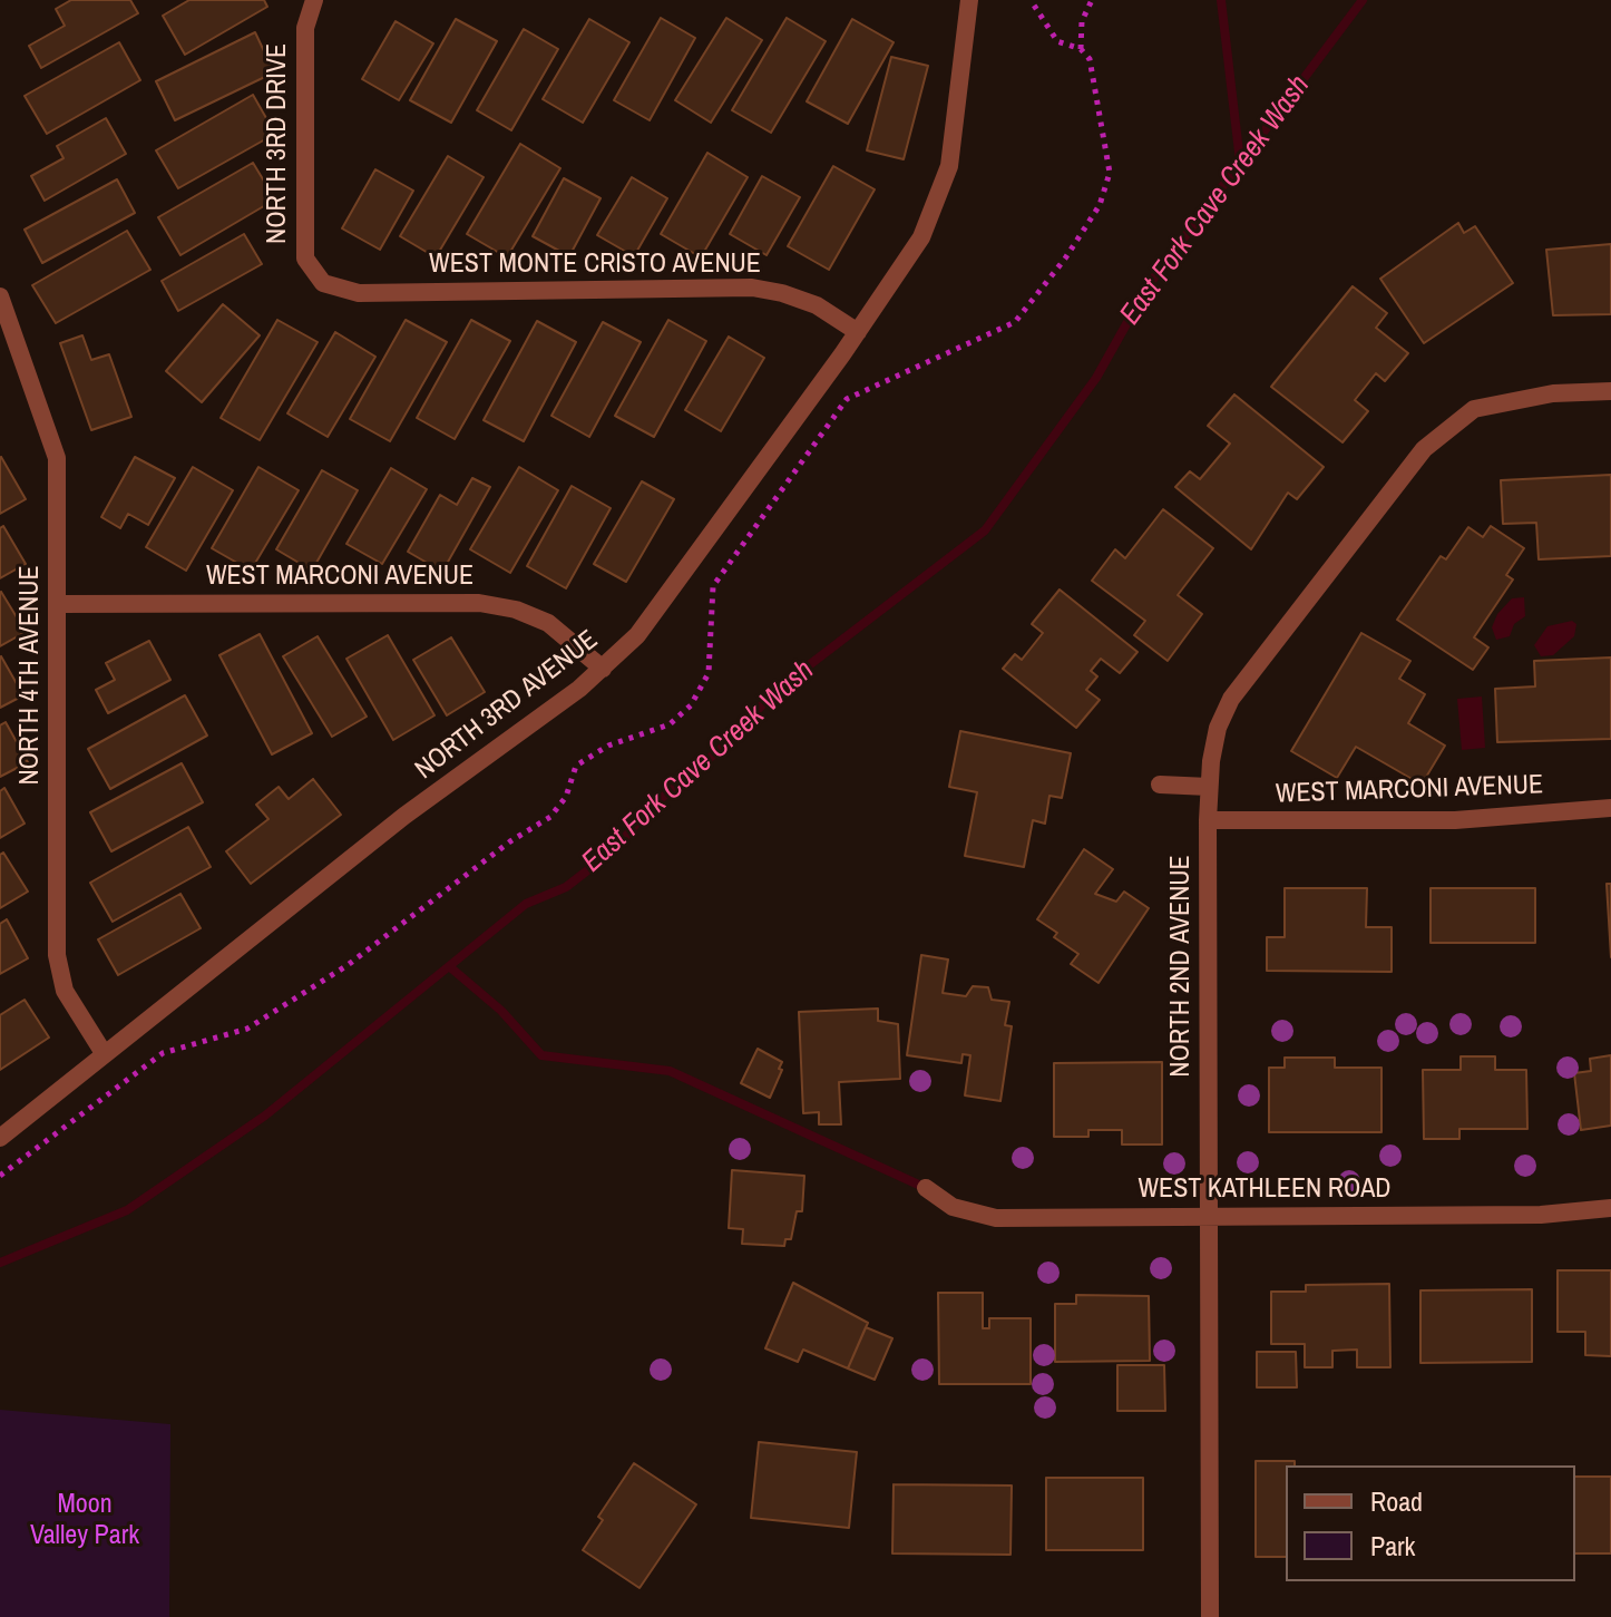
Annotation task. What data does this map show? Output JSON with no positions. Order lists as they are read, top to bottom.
{
  "streets": {
    "street": [
      "NORTH 3RD DRIVE",
      "WEST MONTE CRISTO AVENUE",
      "WEST MARCONI AVENUE",
      "NORTH 4TH AVENUE",
      "NORTH 3RD AVENUE",
      "NORTH 2ND AVENUE",
      "WEST KATHLEEN ROAD"
    ]
  },
  "crossings": [
    ["NORTH 3RD DRIVE", "WEST MONTE CRISTO AVENUE"],
    ["WEST MONTE CRISTO AVENUE", "NORTH 3RD AVENUE"],
    ["WEST MARCONI AVENUE", "NORTH 4TH AVENUE"],
    ["WEST MARCONI AVENUE", "NORTH 3RD AVENUE"],
    ["WEST MARCONI AVENUE", "NORTH 2ND AVENUE"],
    ["NORTH 4TH AVENUE", "NORTH 3RD AVENUE"],
    ["NORTH 2ND AVENUE", "WEST KATHLEEN ROAD"]
  ],
  "water": ["East Fork Cave Creek Wash"],
  "parks": ["Moon Valley Park"],
  "legend": ["Road", "Park"]
}
